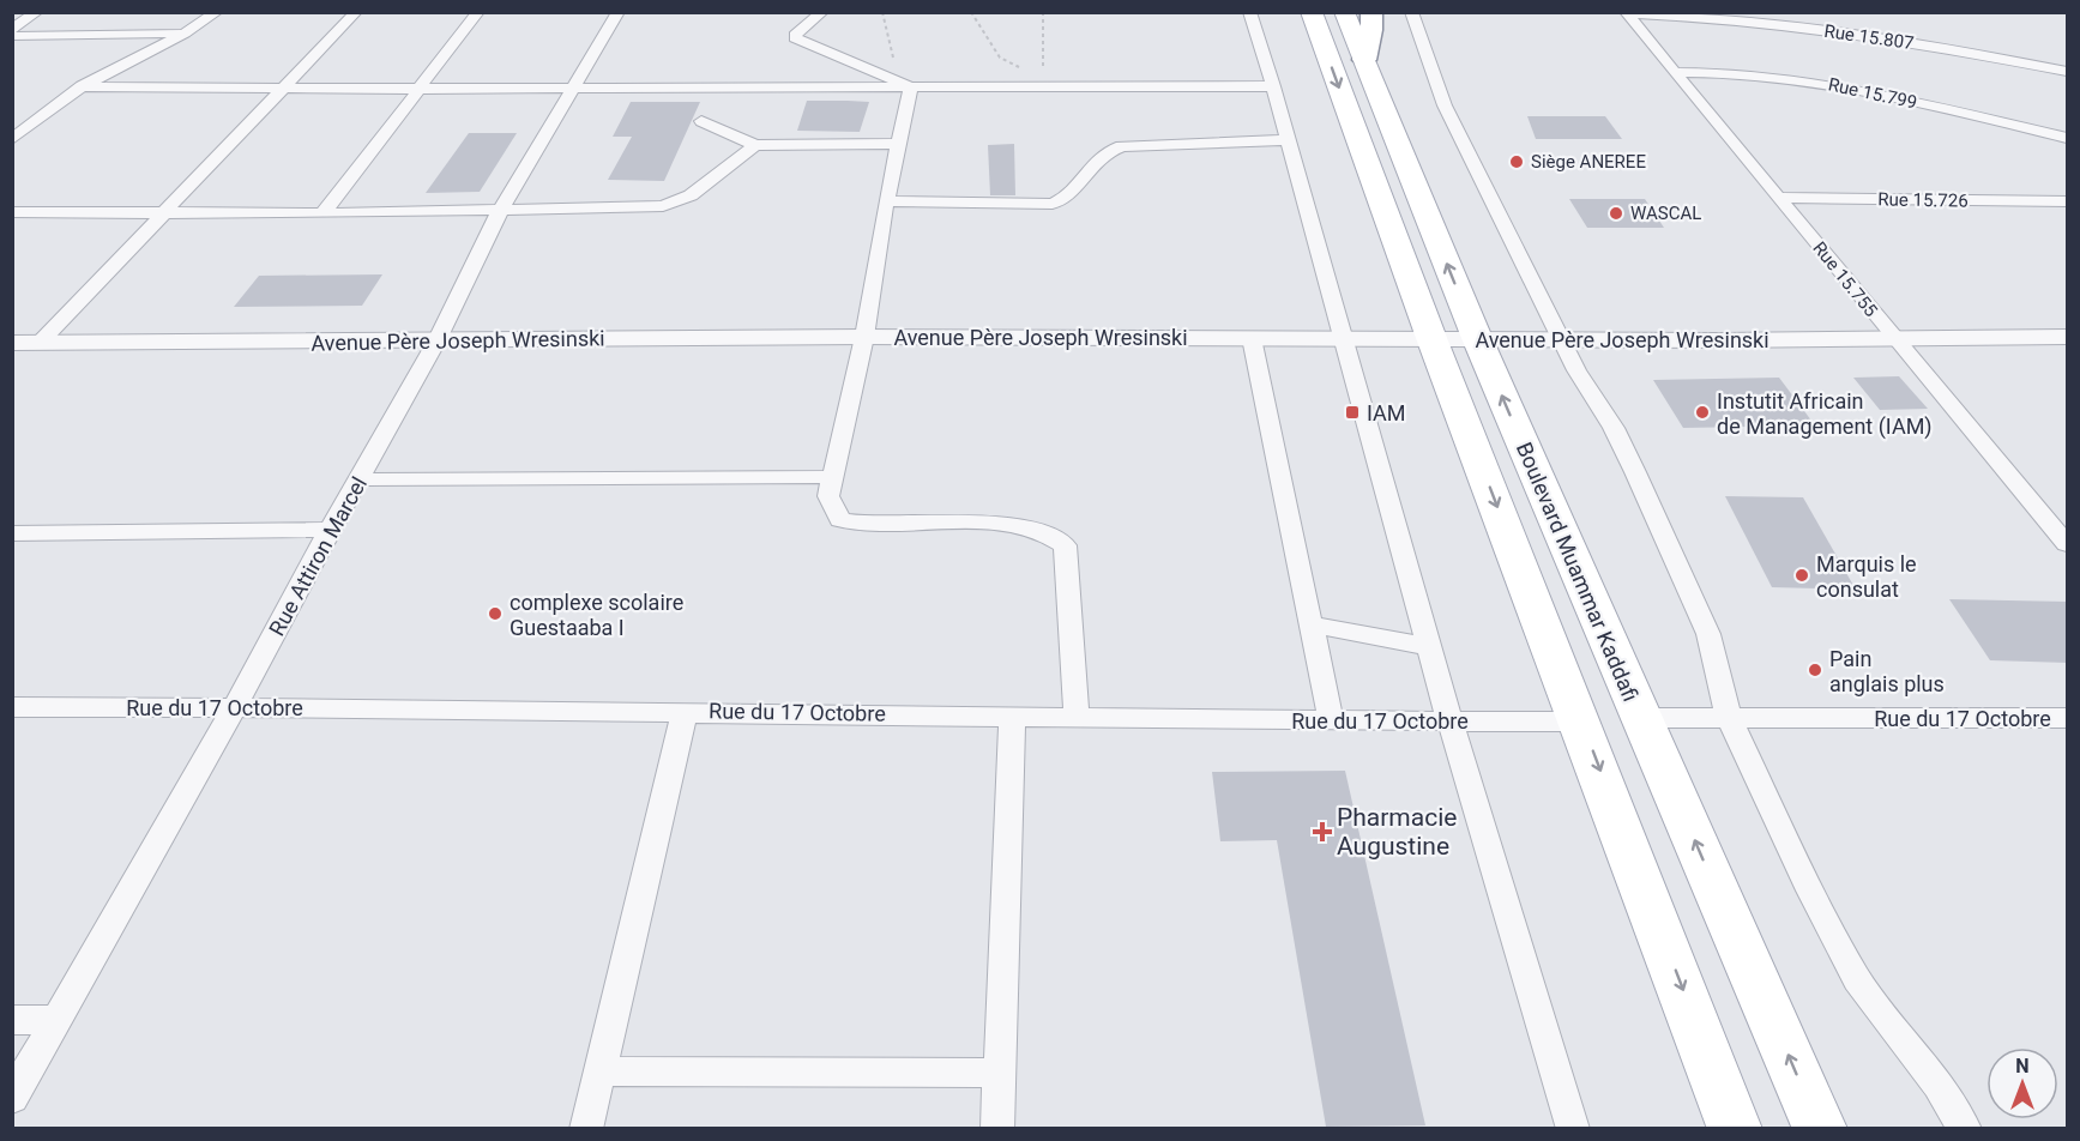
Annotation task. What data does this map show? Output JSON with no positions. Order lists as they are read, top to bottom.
{
  "streets": {
    "main road": ["Boulevard Muammar Kaddafi"],
    "street": [
      "Rue 15.807",
      "Rue 15.799",
      "Rue 15.726",
      "Rue 15.755",
      "Avenue Père Joseph Wresinski",
      "Rue Attiron Marcel",
      "Rue du 17 Octobre"
    ]
  },
  "crossings": [
    ["Rue 15.807", "Rue 15.755"],
    ["Rue 15.799", "Rue 15.755"],
    ["Rue 15.726", "Rue 15.755"],
    ["Rue 15.755", "Avenue Père Joseph Wresinski"],
    ["Avenue Père Joseph Wresinski", "Rue Attiron Marcel"],
    ["Avenue Père Joseph Wresinski", "Boulevard Muammar Kaddafi"],
    ["Rue Attiron Marcel", "Rue du 17 Octobre"],
    ["Boulevard Muammar Kaddafi", "Rue du 17 Octobre"]
  ],
  "places": {
    "other": [
      "Siège ANEREE",
      "WASCAL",
      "Instutit Africain de Management (IAM)",
      "Marquis le consulat",
      "complexe scolaire Guestaaba I",
      "Pain anglais plus"
    ],
    "transit": ["IAM"],
    "health": ["Pharmacie Augustine"]
  },
  "north": "top"
}
